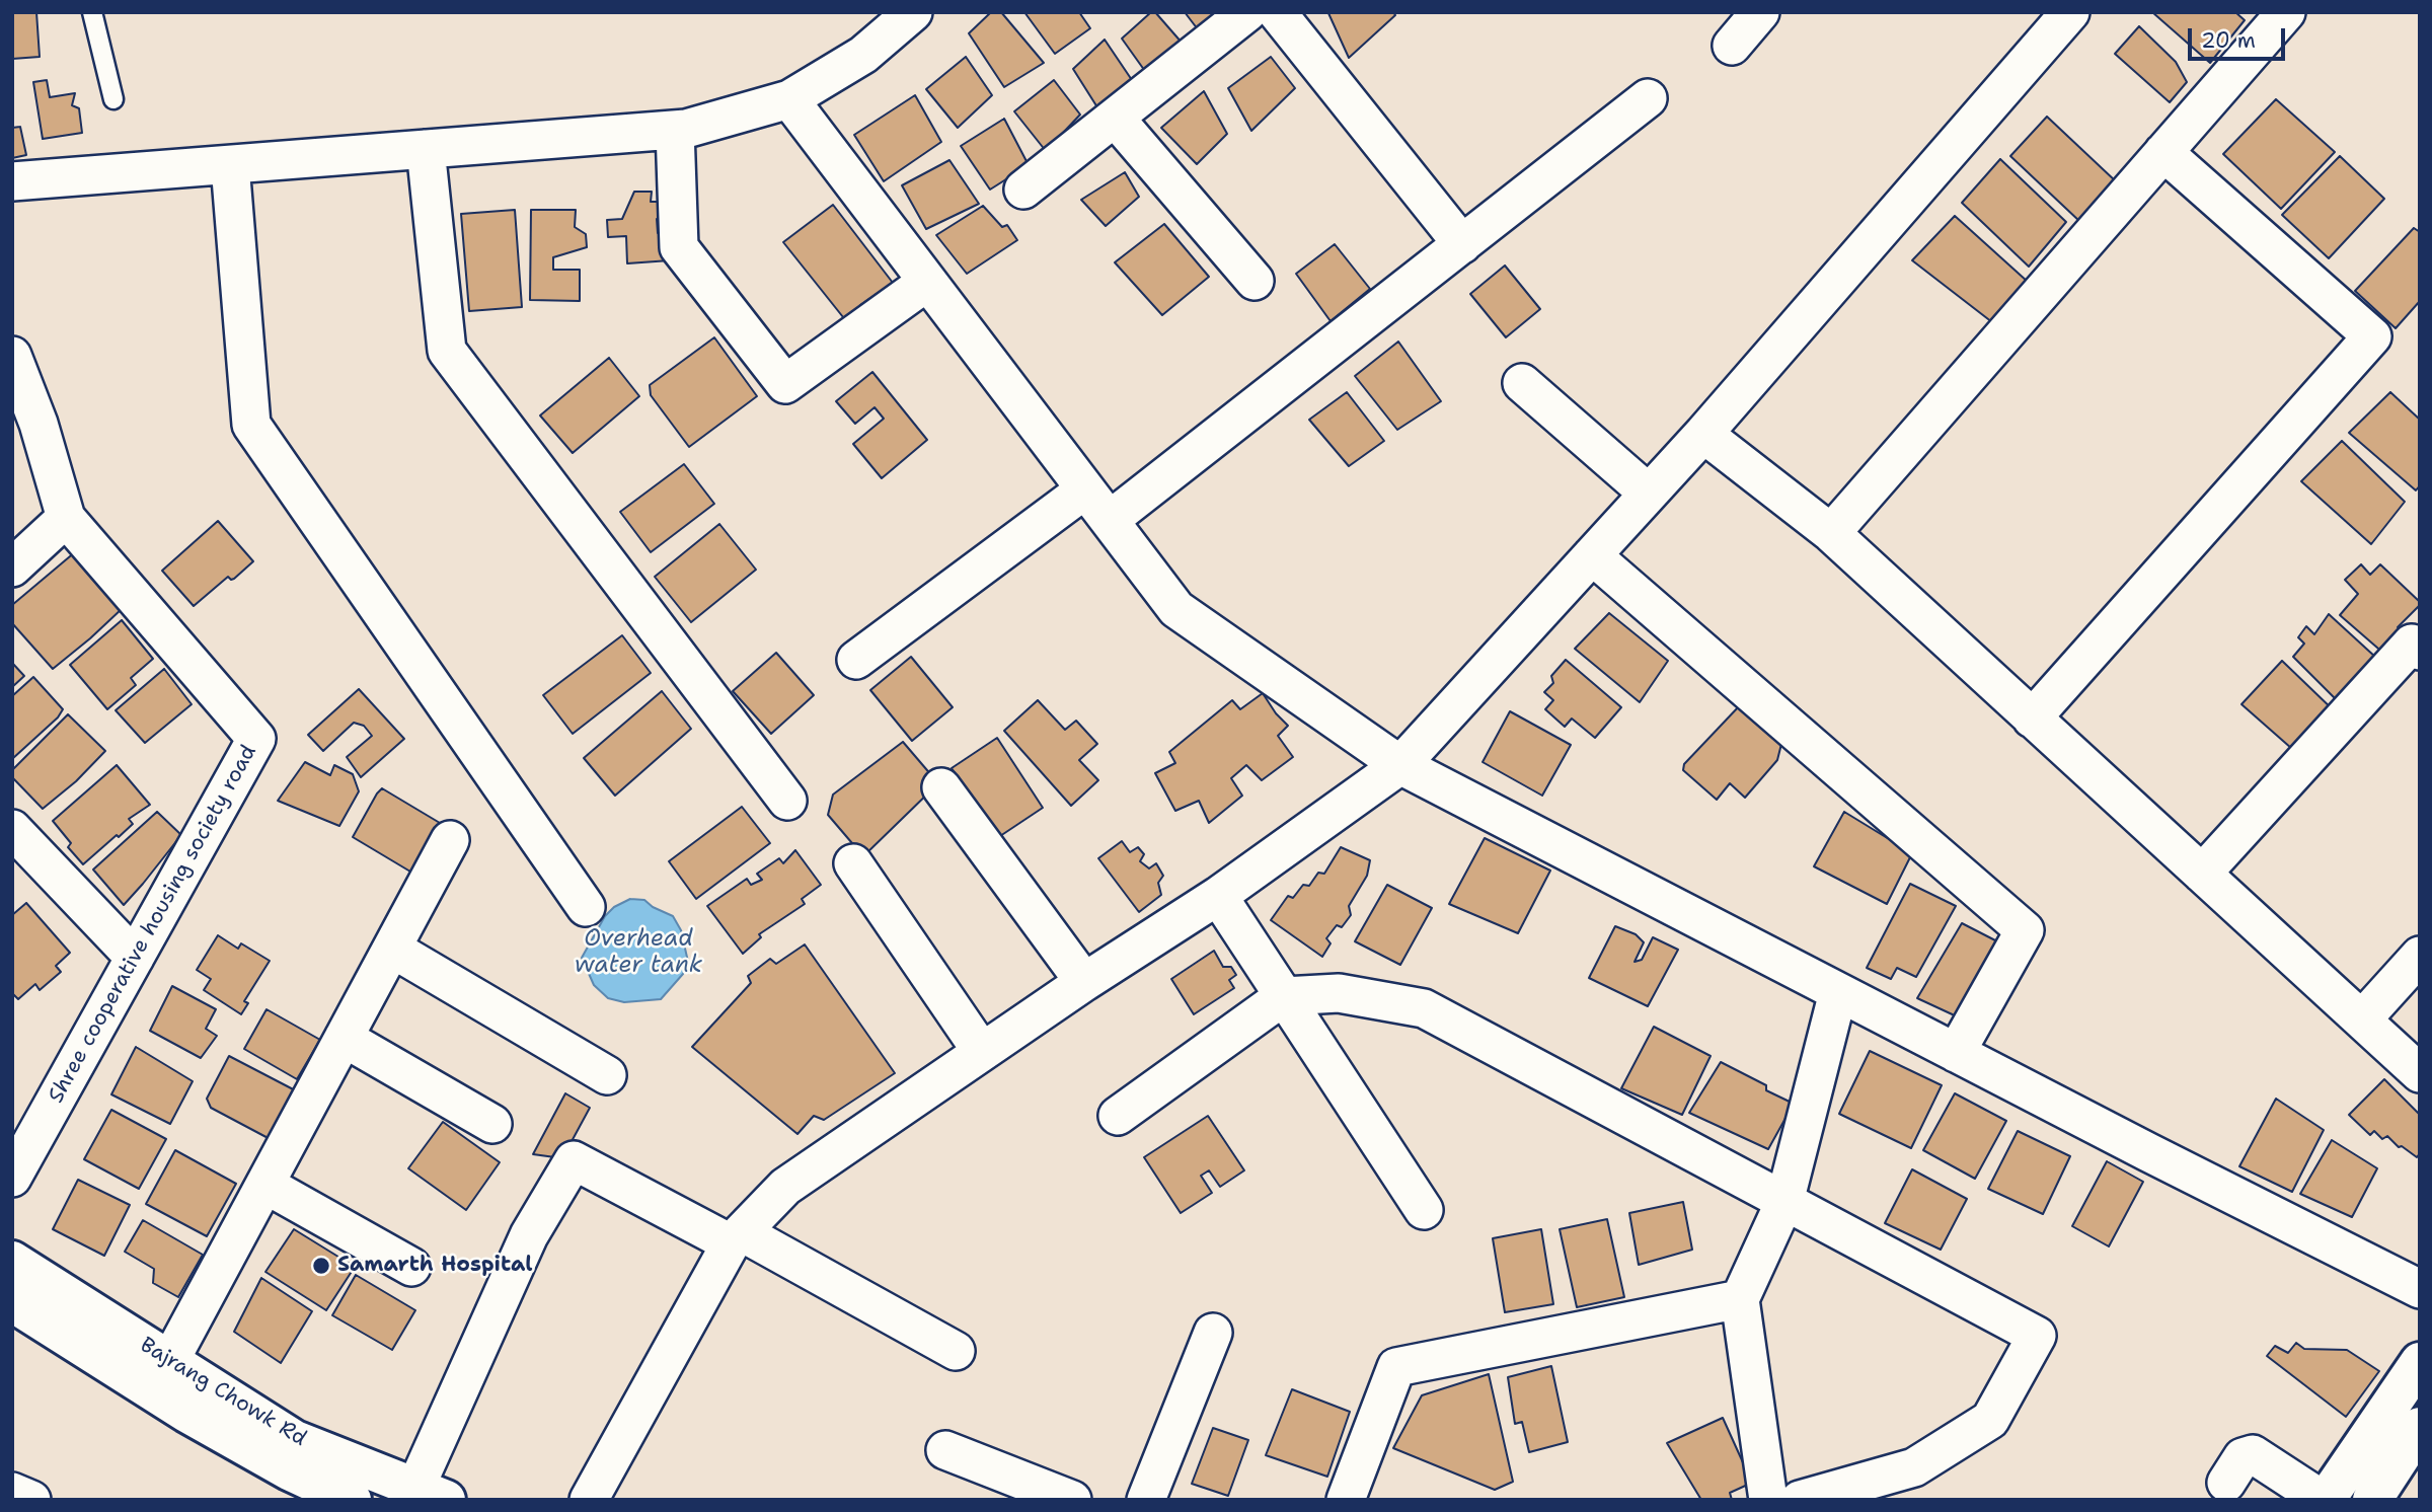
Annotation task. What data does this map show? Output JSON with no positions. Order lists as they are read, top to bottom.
{
  "streets": {
    "street": ["Shree cooperative housing society road", "Bajrang Chowk Rd"]
  },
  "water": ["Overhead water tank"],
  "places": ["Samarth Hospital"],
  "scale_bar": "20 m"
}
